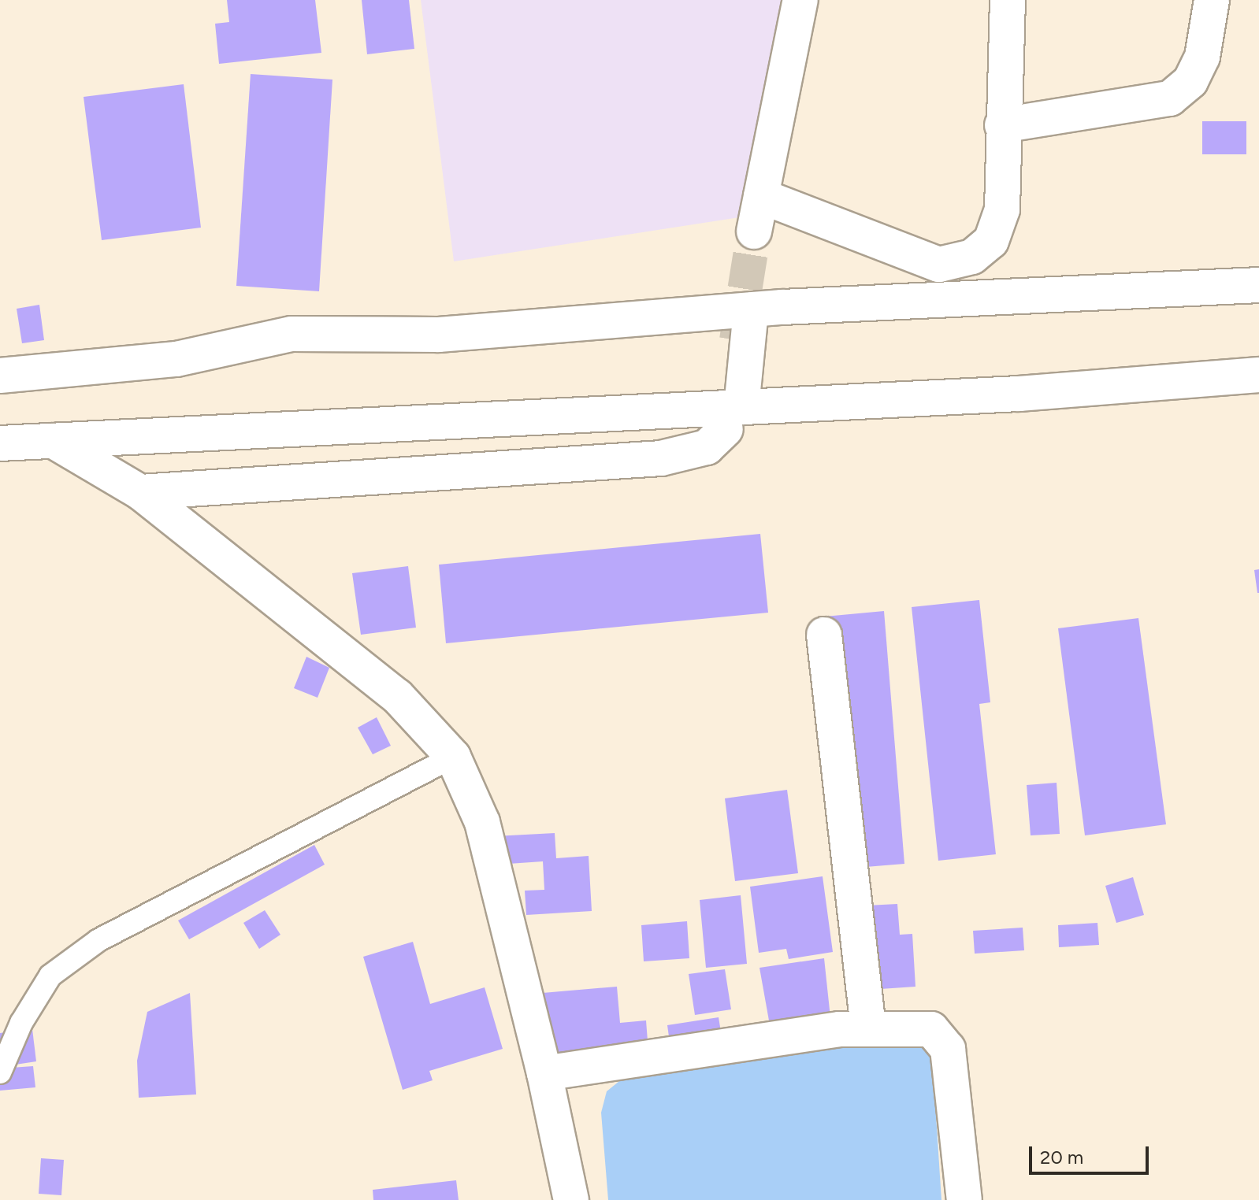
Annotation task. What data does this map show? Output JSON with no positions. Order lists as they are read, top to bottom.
{
  "scale_bar": "20 m"
}
